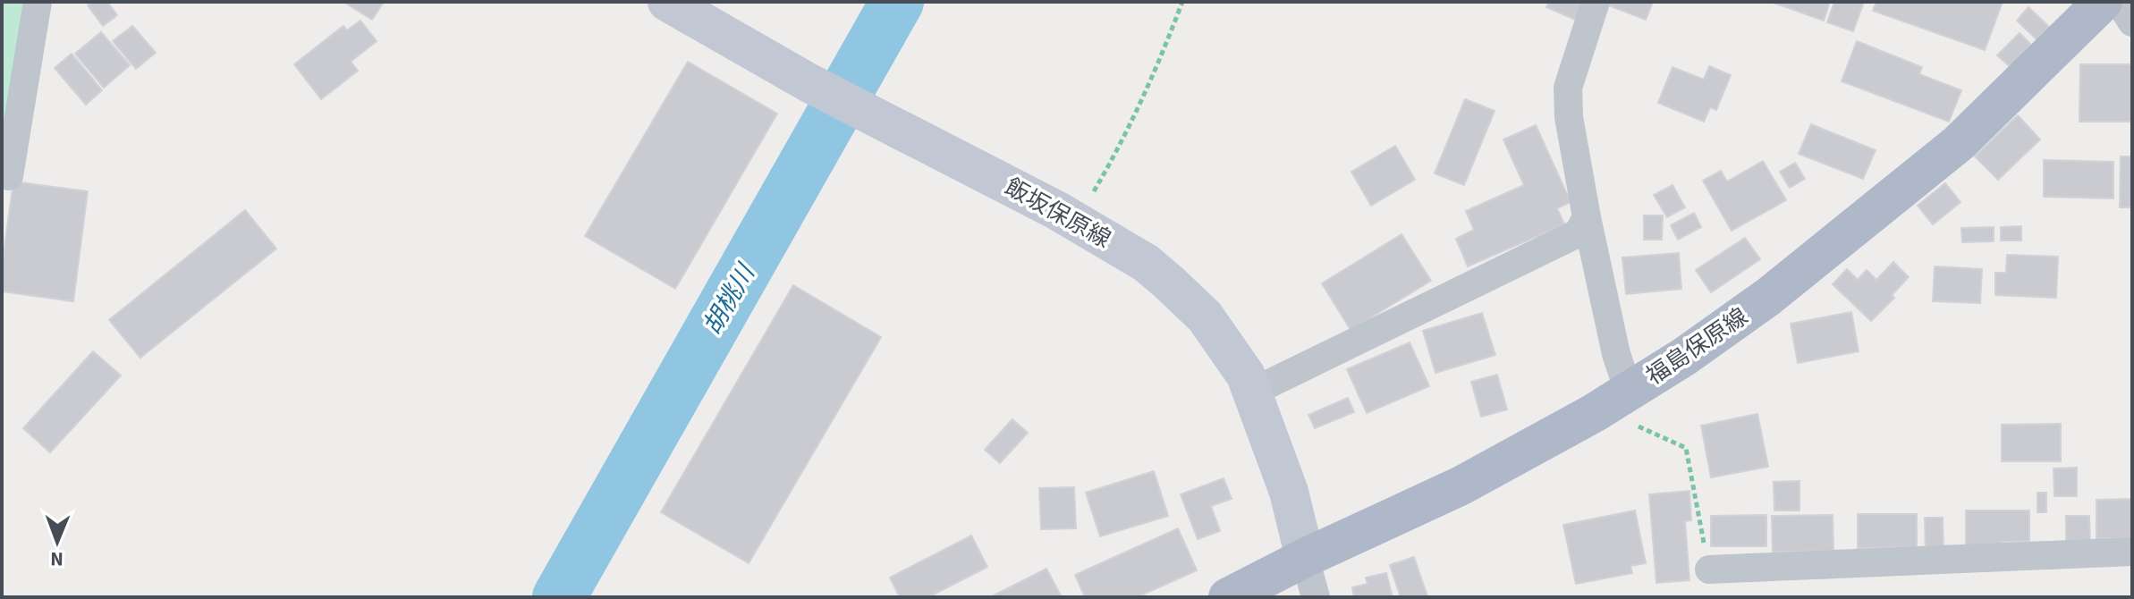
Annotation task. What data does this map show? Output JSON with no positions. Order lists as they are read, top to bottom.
{
  "streets": {
    "main road": ["飯坂保原線", "福島保原線"]
  },
  "crossings": [
    ["飯坂保原線", "福島保原線"]
  ],
  "water": ["胡桃川"],
  "north": "bottom"
}
